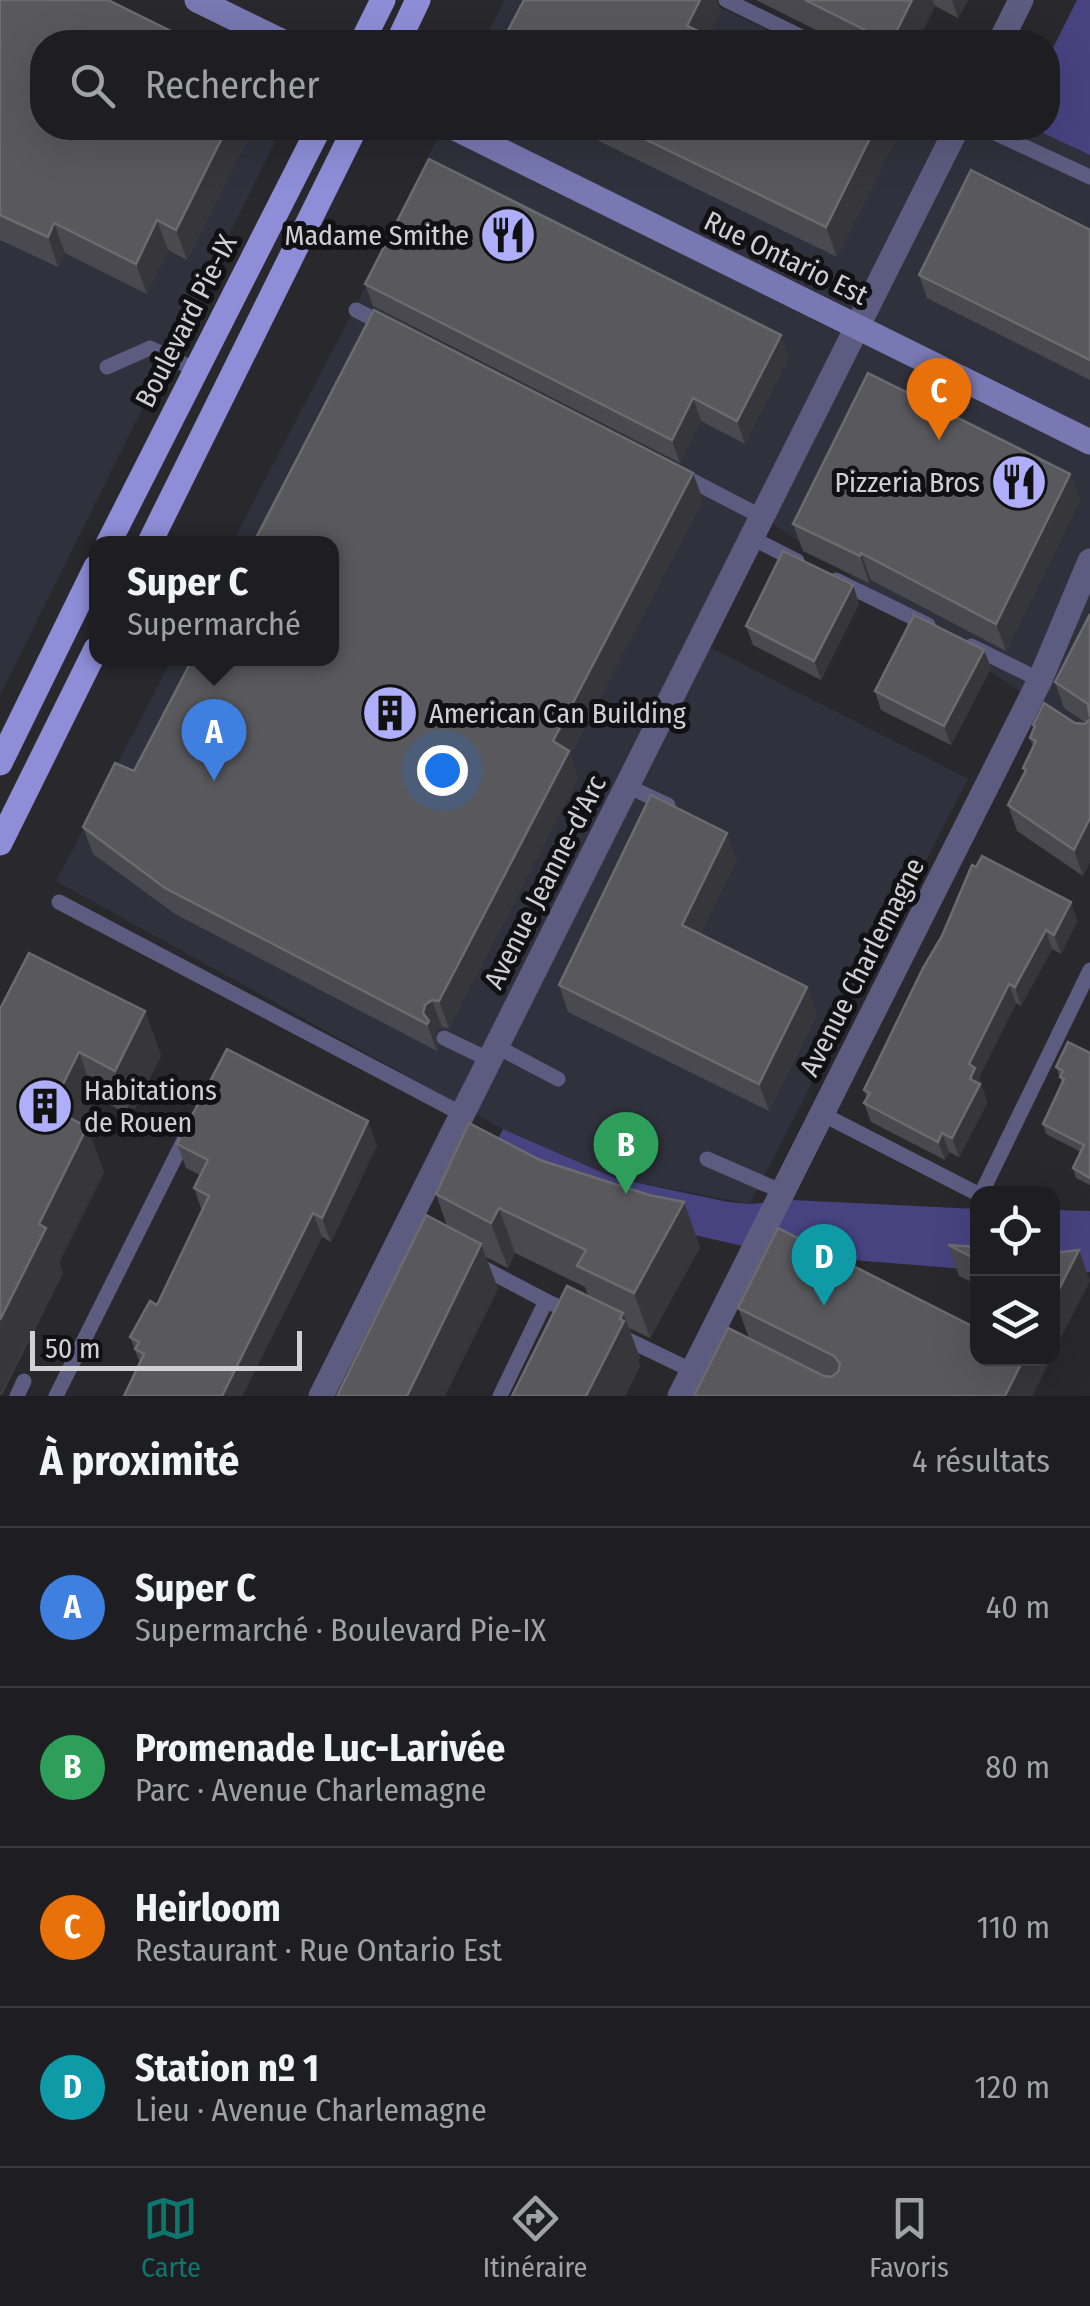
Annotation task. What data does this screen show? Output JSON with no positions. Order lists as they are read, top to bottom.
{
  "streets": {
    "main road": ["Rue Ontario Est", "Boulevard Pie-IX"],
    "street": ["Avenue Jeanne-d'Arc", "Avenue Charlemagne"]
  },
  "crossings": [
    ["Rue Ontario Est", "Avenue Jeanne-d'Arc"]
  ],
  "places": {
    "restaurant": ["Madame Smithe", "Pizzeria Bros"],
    "building": ["American Can Building", "Habitations de Rouen"]
  },
  "scale_bar": "50 m",
  "page": {
    "search": "Rechercher",
    "pins": [
      "C",
      "A",
      "B",
      "D"
    ],
    "popup": ["Super C", "Supermarché"],
    "scale": "50 m",
    "heading": ["À proximité", "4 résultats"],
    "list": [
      {
        "mark": "A",
        "name": "Super C",
        "note": "Supermarché · Boulevard Pie-IX",
        "value": "40 m"
      },
      {
        "mark": "B",
        "name": "Promenade Luc-Larivée",
        "note": "Parc · Avenue Charlemagne",
        "value": "80 m"
      },
      {
        "mark": "C",
        "name": "Heirloom",
        "note": "Restaurant · Rue Ontario Est",
        "value": "110 m"
      },
      {
        "mark": "D",
        "name": "Station nº 1",
        "note": "Lieu · Avenue Charlemagne",
        "value": "120 m"
      }
    ],
    "nav": ["Carte", "Itinéraire", "Favoris"]
  }
}
